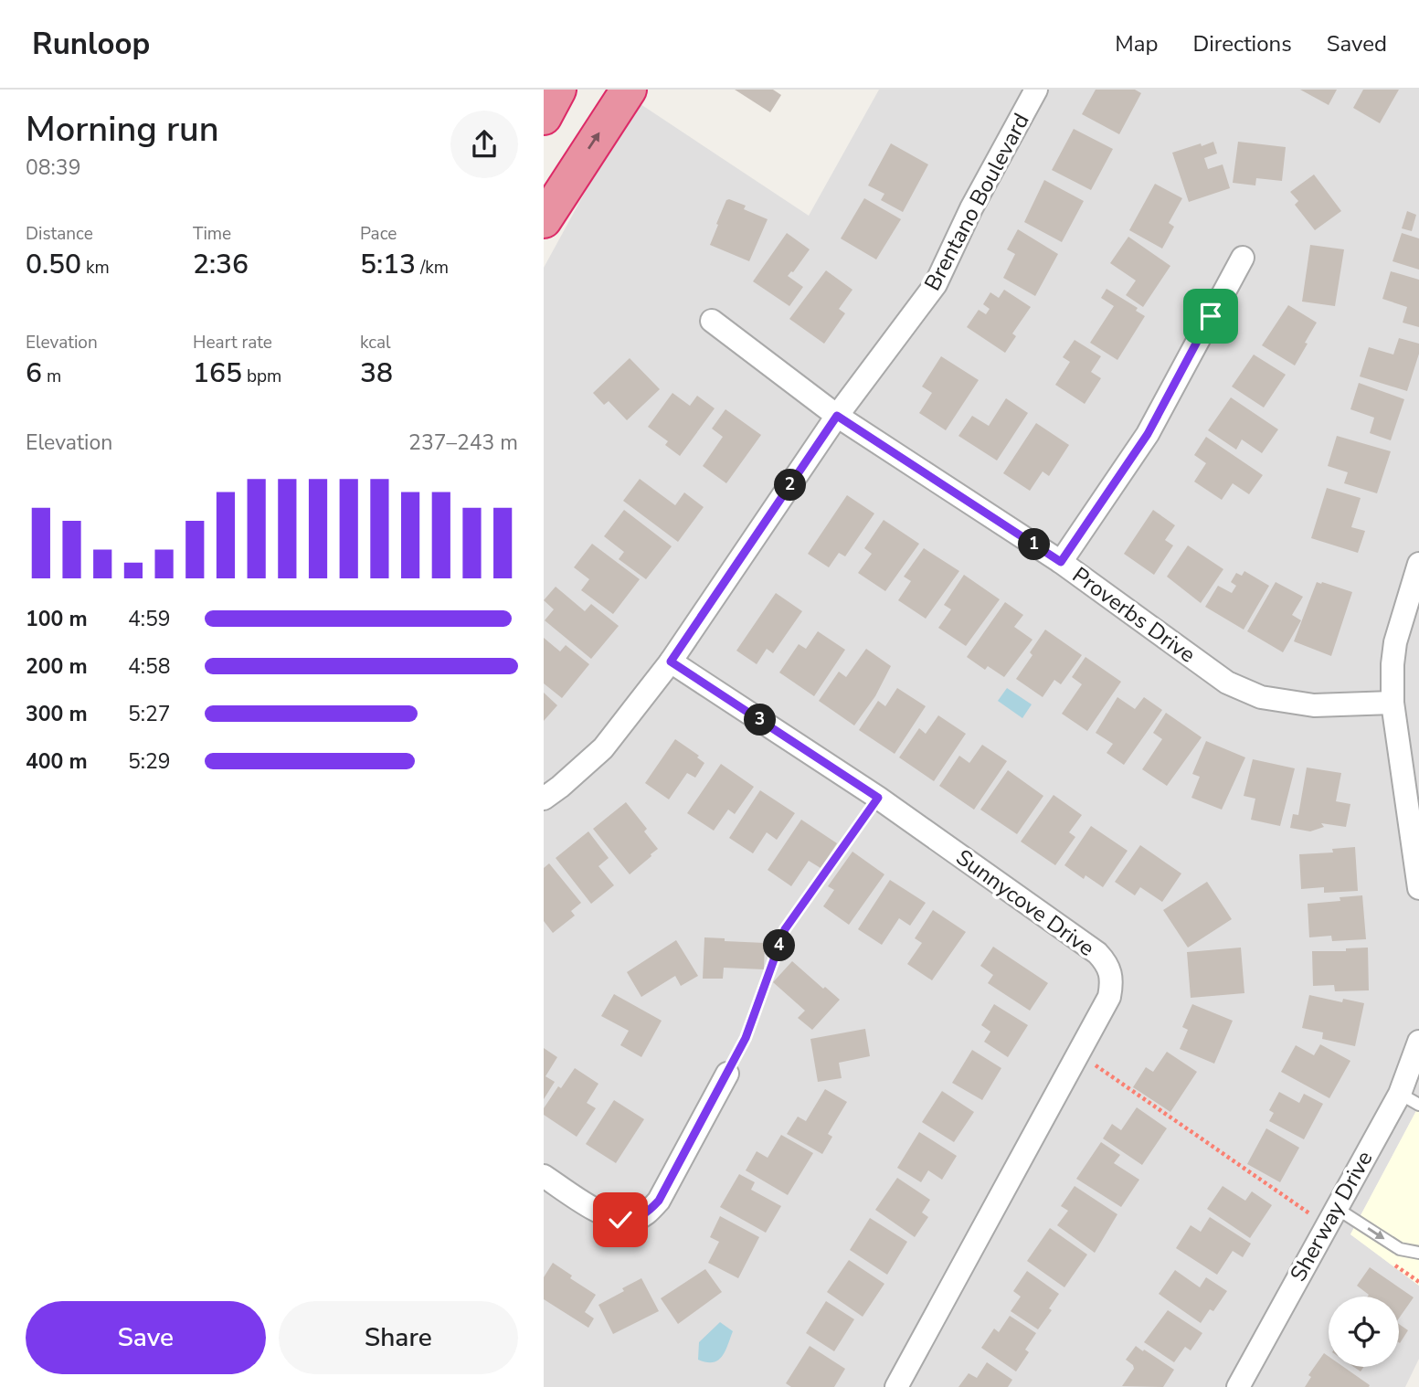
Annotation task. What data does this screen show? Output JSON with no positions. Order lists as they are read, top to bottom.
{
  "streets": {
    "street": [
      "Brentano Boulevard",
      "Proverbs Drive",
      "Sunnycove Drive",
      "Sherway Drive"
    ]
  },
  "crossings": [
    ["Brentano Boulevard", "Proverbs Drive"],
    ["Brentano Boulevard", "Sunnycove Drive"]
  ],
  "page": {
    "header": "Runloop",
    "nav": ["Map", "Directions", "Saved"],
    "heading": ["Morning run", "08:39"],
    "stats": [
      ["Distance", "0.50 km"],
      ["Time", "2:36"],
      ["Pace", "5:13 /km"],
      ["Elevation", "6 m"],
      ["Heart rate", "165 bpm"],
      ["kcal", "38"]
    ],
    "chart": ["Elevation", "237–243 m"],
    "pins": [
      "2",
      "1",
      "3",
      "4"
    ],
    "list": [
      {
        "name": "100 m",
        "note": "4:59"
      },
      {
        "name": "200 m",
        "note": "4:58"
      },
      {
        "name": "300 m",
        "note": "5:27"
      },
      {
        "name": "400 m",
        "note": "5:29"
      }
    ],
    "buttons": ["Save", "Share"]
  }
}
